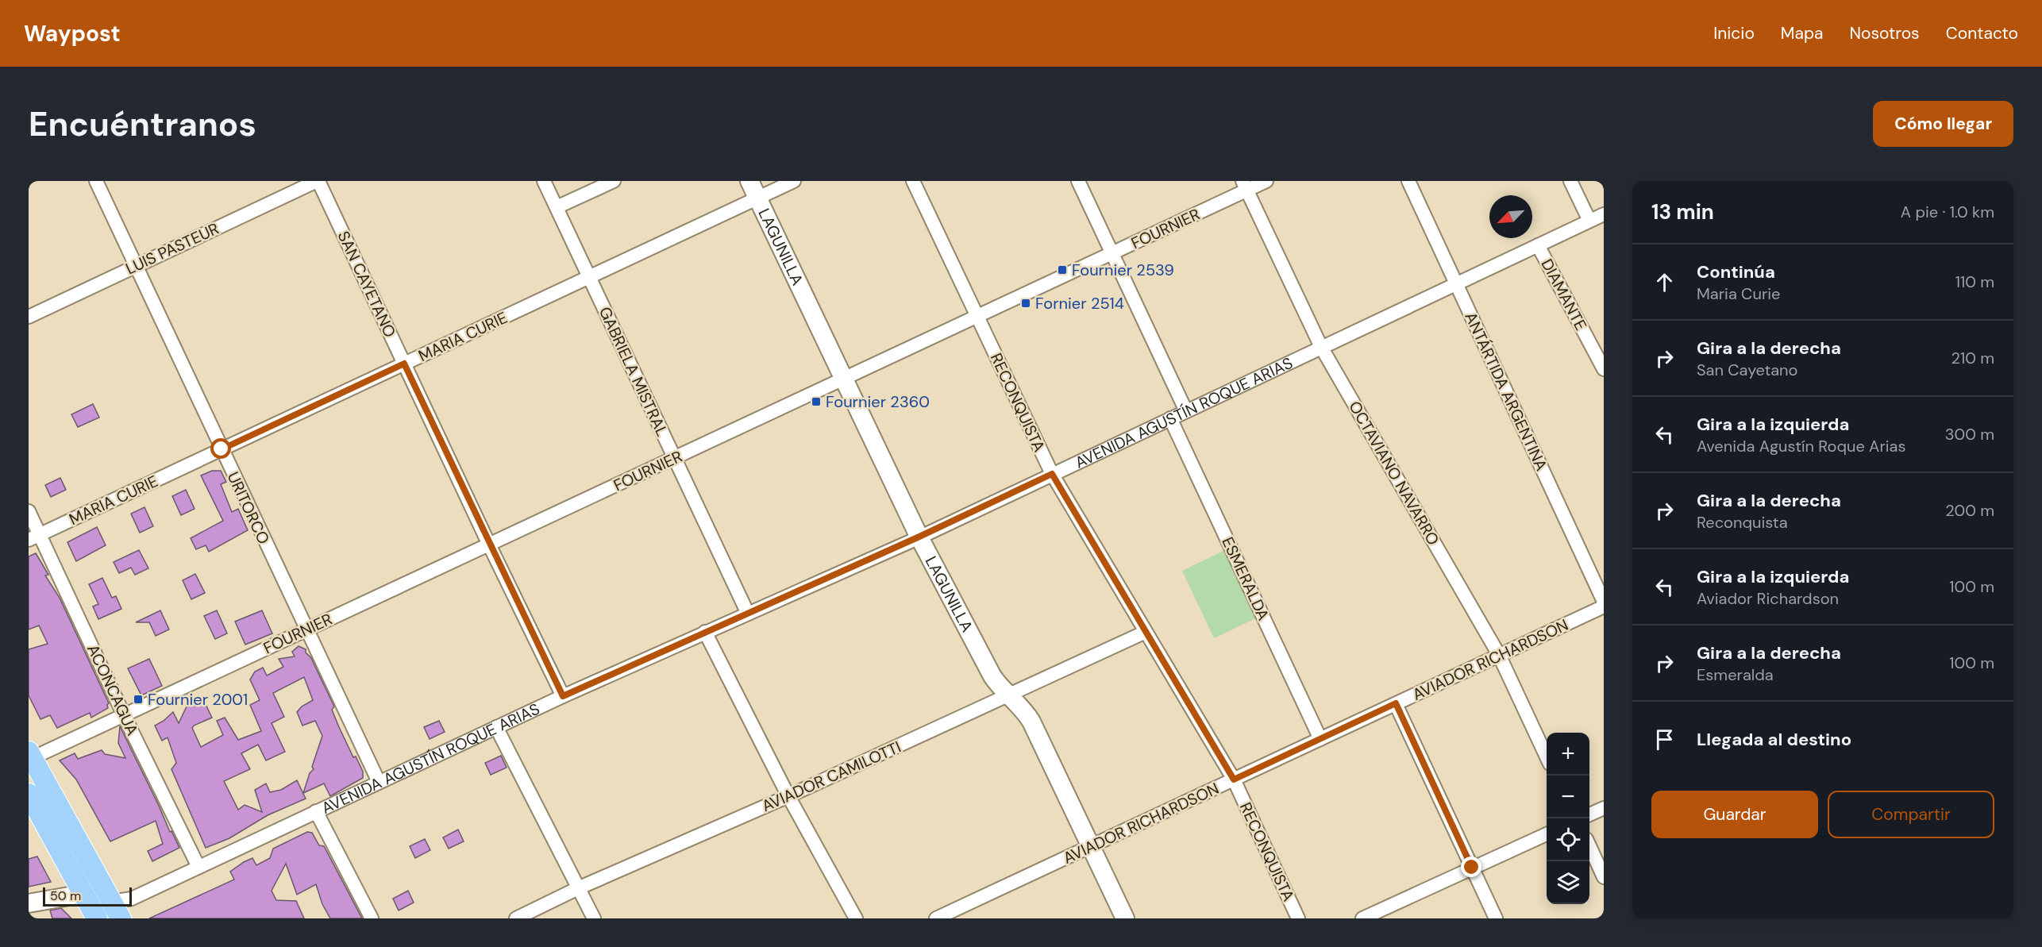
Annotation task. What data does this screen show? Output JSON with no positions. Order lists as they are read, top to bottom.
{
  "streets": {
    "main road": ["LAGUNILLA", "AVENIDA AGUSTÍN ROQUE ARIAS"],
    "street": [
      "FOURNIER",
      "LUIS PASTEUR",
      "SAN CAYETANO",
      "DIAMANTE",
      "MARIA CURIE",
      "GABRIELA MISTRAL",
      "ANTÁRTIDA ARGENTINA",
      "RECONQUISTA",
      "OCTAVIANO NAVARRO",
      "URITORCO",
      "ESMERALDA",
      "AVIADOR RICHARDSON",
      "ACONCAGUA",
      "AVIADOR CAMILOTTI"
    ]
  },
  "crossings": [
    ["FOURNIER", "LAGUNILLA"],
    ["FOURNIER", "SAN CAYETANO"],
    ["FOURNIER", "GABRIELA MISTRAL"],
    ["FOURNIER", "RECONQUISTA"],
    ["FOURNIER", "OCTAVIANO NAVARRO"],
    ["FOURNIER", "URITORCO"],
    ["FOURNIER", "ACONCAGUA"],
    ["LAGUNILLA", "MARIA CURIE"],
    ["LAGUNILLA", "AVENIDA AGUSTÍN ROQUE ARIAS"],
    ["LAGUNILLA", "AVIADOR RICHARDSON"],
    ["LAGUNILLA", "AVIADOR CAMILOTTI"],
    ["LUIS PASTEUR", "SAN CAYETANO"],
    ["LUIS PASTEUR", "URITORCO"],
    ["SAN CAYETANO", "MARIA CURIE"],
    ["SAN CAYETANO", "AVENIDA AGUSTÍN ROQUE ARIAS"],
    ["DIAMANTE", "AVENIDA AGUSTÍN ROQUE ARIAS"],
    ["MARIA CURIE", "GABRIELA MISTRAL"],
    ["MARIA CURIE", "URITORCO"],
    ["MARIA CURIE", "ACONCAGUA"],
    ["GABRIELA MISTRAL", "AVENIDA AGUSTÍN ROQUE ARIAS"],
    ["ANTÁRTIDA ARGENTINA", "AVENIDA AGUSTÍN ROQUE ARIAS"],
    ["RECONQUISTA", "AVENIDA AGUSTÍN ROQUE ARIAS"],
    ["RECONQUISTA", "AVIADOR RICHARDSON"],
    ["RECONQUISTA", "AVIADOR CAMILOTTI"],
    ["AVENIDA AGUSTÍN ROQUE ARIAS", "OCTAVIANO NAVARRO"],
    ["AVENIDA AGUSTÍN ROQUE ARIAS", "URITORCO"],
    ["AVENIDA AGUSTÍN ROQUE ARIAS", "ESMERALDA"],
    ["AVENIDA AGUSTÍN ROQUE ARIAS", "ACONCAGUA"],
    ["OCTAVIANO NAVARRO", "AVIADOR RICHARDSON"],
    ["ESMERALDA", "AVIADOR RICHARDSON"]
  ],
  "places": {
    "transit": [
      "Fournier 2539",
      "Fornier 2514",
      "Fournier 2360",
      "Fournier 2001"
    ]
  },
  "scale_bar": "50 m",
  "north": "bottom left",
  "page": {
    "header": "Waypost",
    "nav": [
      "Inicio",
      "Mapa",
      "Nosotros",
      "Contacto"
    ],
    "buttons": [
      "Cómo llegar",
      ["Guardar", "Compartir"]
    ],
    "title": "Encuéntranos",
    "heading": ["13 min", "A pie · 1.0 km"],
    "list": [
      ["Continúa", "Maria Curie", "110 m"],
      ["Gira a la derecha", "San Cayetano", "210 m"],
      ["Gira a la izquierda", "Avenida Agustín Roque Arias", "300 m"],
      ["Gira a la derecha", "Reconquista", "200 m"],
      ["Gira a la izquierda", "Aviador Richardson", "100 m"],
      ["Gira a la derecha", "Esmeralda", "100 m"],
      "Llegada al destino"
    ],
    "map_buttons": ["+", "−"],
    "scale": "50 m"
  }
}
